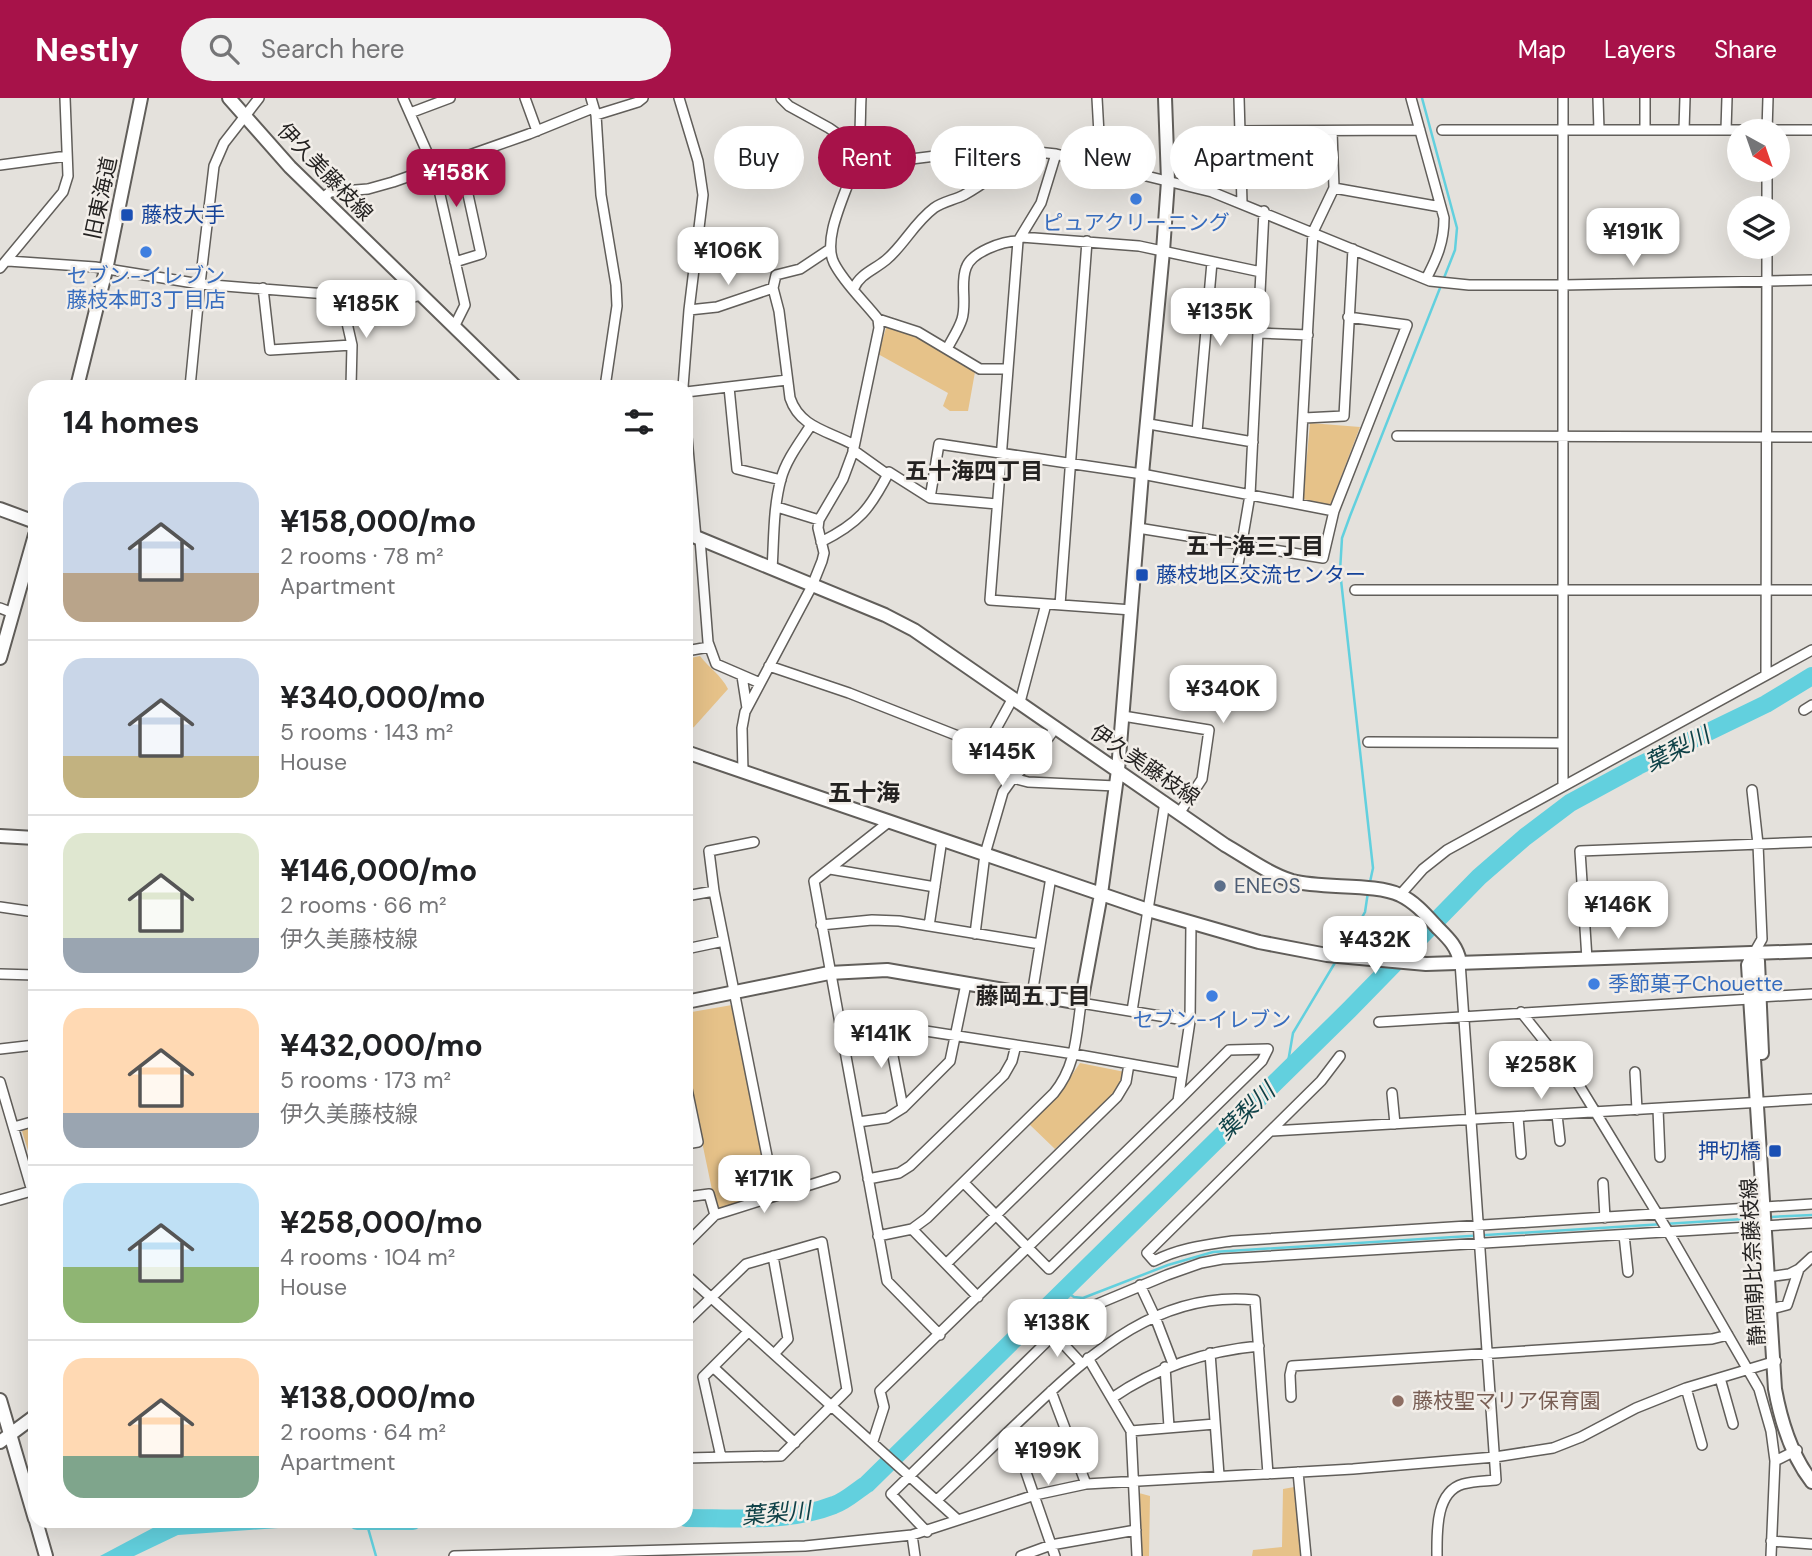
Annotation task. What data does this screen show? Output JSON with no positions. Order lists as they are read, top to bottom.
{
  "streets": {
    "main road": ["伊久美藤枝線", "旧東海道", "静岡朝比奈藤枝線"]
  },
  "districts": [
    "五十海四丁目",
    "五十海三丁目",
    "五十海",
    "藤岡五丁目"
  ],
  "water": ["葉梨川"],
  "places": {
    "other": [
      "ピュアクリーニング",
      "セブン−イレブン 藤枝本町3丁目店",
      "ENEOS",
      "季節菓子Chouette",
      "セブン-イレブン",
      "藤枝聖マリア保育園"
    ],
    "transit": ["藤枝大手", "藤枝地区交流センター", "押切橋"]
  },
  "north": "bottom right",
  "page": {
    "header": "Nestly",
    "search": "Search here",
    "nav": ["Map", "Layers", "Share"],
    "chip": [
      "Buy",
      "Rent",
      "Filters",
      "New",
      "Apartment"
    ],
    "price": [
      "¥158K",
      "¥191K",
      "¥106K",
      "¥185K",
      "¥135K",
      "¥340K",
      "¥145K",
      "¥146K",
      "¥432K",
      "¥141K",
      "¥258K",
      "¥171K",
      "¥138K",
      "¥199K"
    ],
    "heading": "14 homes",
    "list": [
      {
        "name": "¥158,000/mo",
        "note": "2 rooms · 78 m² · Apartment"
      },
      {
        "name": "¥340,000/mo",
        "note": "5 rooms · 143 m² · House"
      },
      {
        "name": "¥146,000/mo",
        "note": "2 rooms · 66 m² · 伊久美藤枝線"
      },
      {
        "name": "¥432,000/mo",
        "note": "5 rooms · 173 m² · 伊久美藤枝線"
      },
      {
        "name": "¥258,000/mo",
        "note": "4 rooms · 104 m² · House"
      },
      {
        "name": "¥138,000/mo",
        "note": "2 rooms · 64 m² · Apartment"
      }
    ]
  }
}
